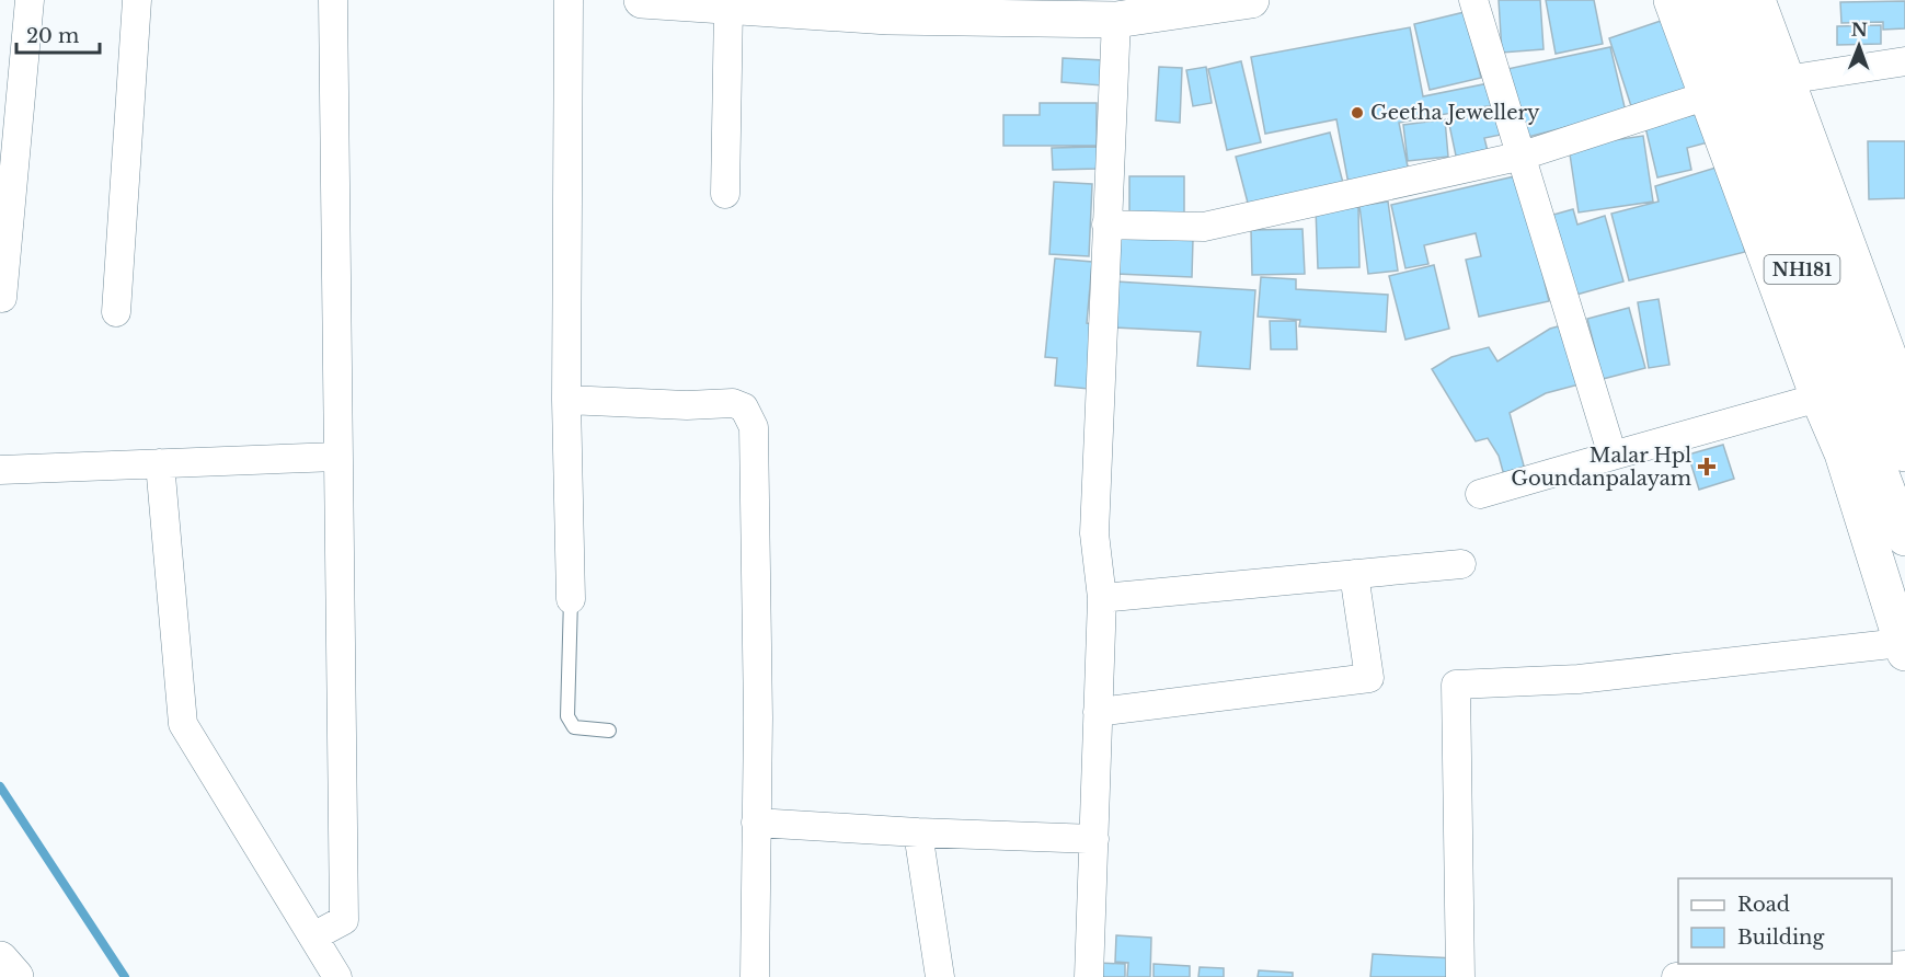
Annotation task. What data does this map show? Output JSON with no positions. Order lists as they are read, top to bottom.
{
  "streets": {
    "main road": ["NH181"]
  },
  "places": {
    "other": ["Geetha Jewellery"],
    "health": ["Malar Hpl Goundanpalayam"]
  },
  "legend": ["Road", "Building"],
  "scale_bar": "20 m",
  "north": "top"
}
